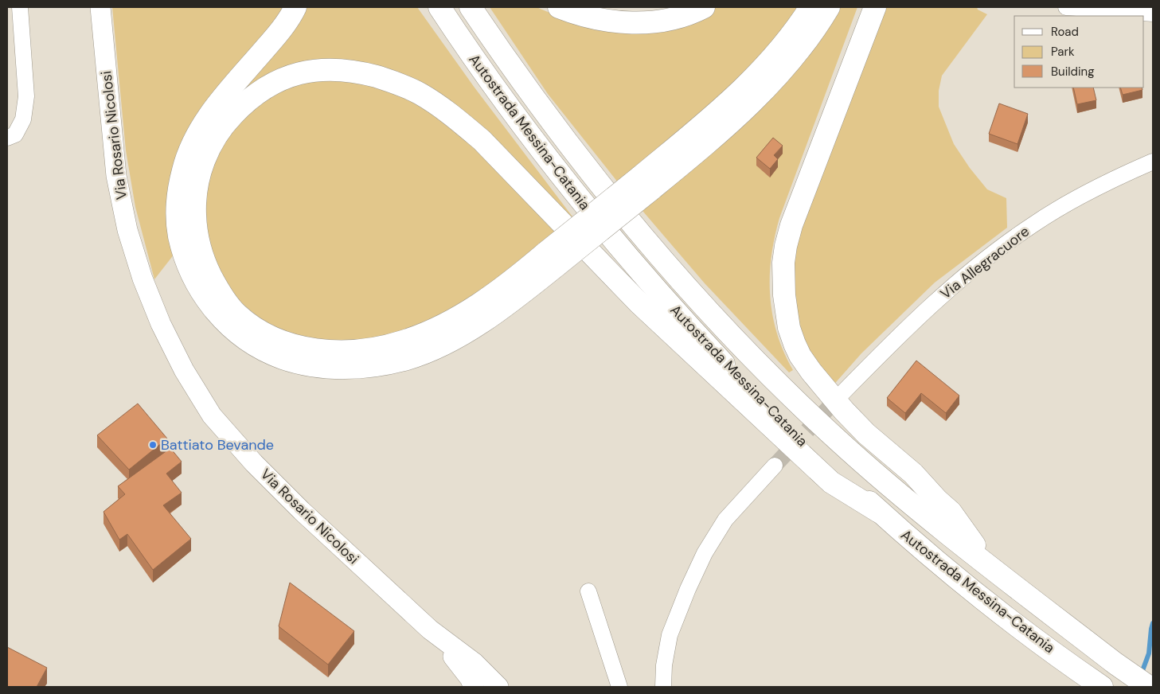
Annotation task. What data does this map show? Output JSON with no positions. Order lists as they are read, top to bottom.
{
  "streets": {
    "highway": ["Autostrada Messina-Catania"],
    "main road": ["Via Rosario Nicolosi"],
    "street": ["Via Allegracuore"]
  },
  "places": ["Battiato Bevande"],
  "legend": ["Road", "Park", "Building"]
}
